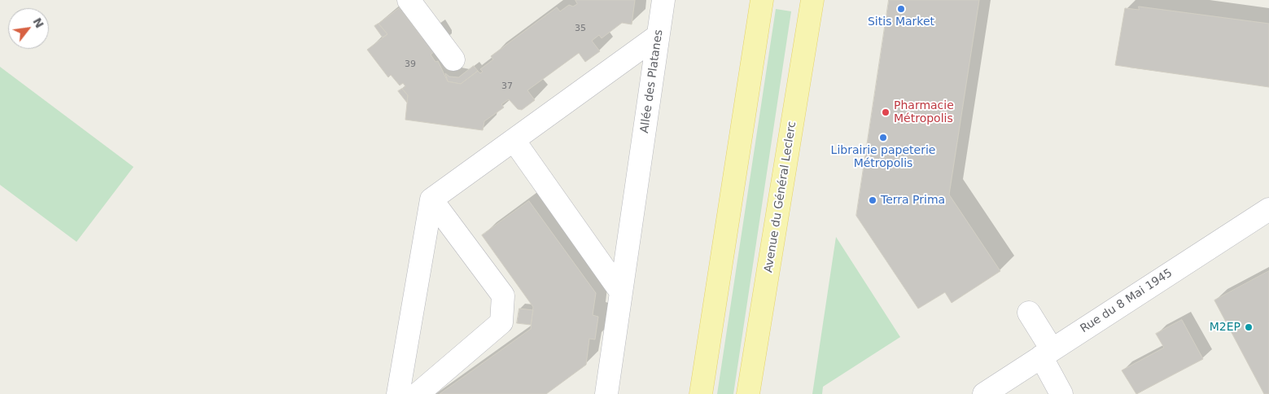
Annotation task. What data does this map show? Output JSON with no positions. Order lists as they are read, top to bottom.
{
  "streets": {
    "main road": ["Avenue du Général Leclerc"],
    "street": ["Allée des Platanes", "Rue du 8 Mai 1945"]
  },
  "places": [
    "Sitis Market",
    "Pharmacie Métropolis",
    "Librairie papeterie Métropolis",
    "Terra Prima",
    "M2EP"
  ],
  "house_numbers": ["35", "39", "37"],
  "north": "top right"
}
